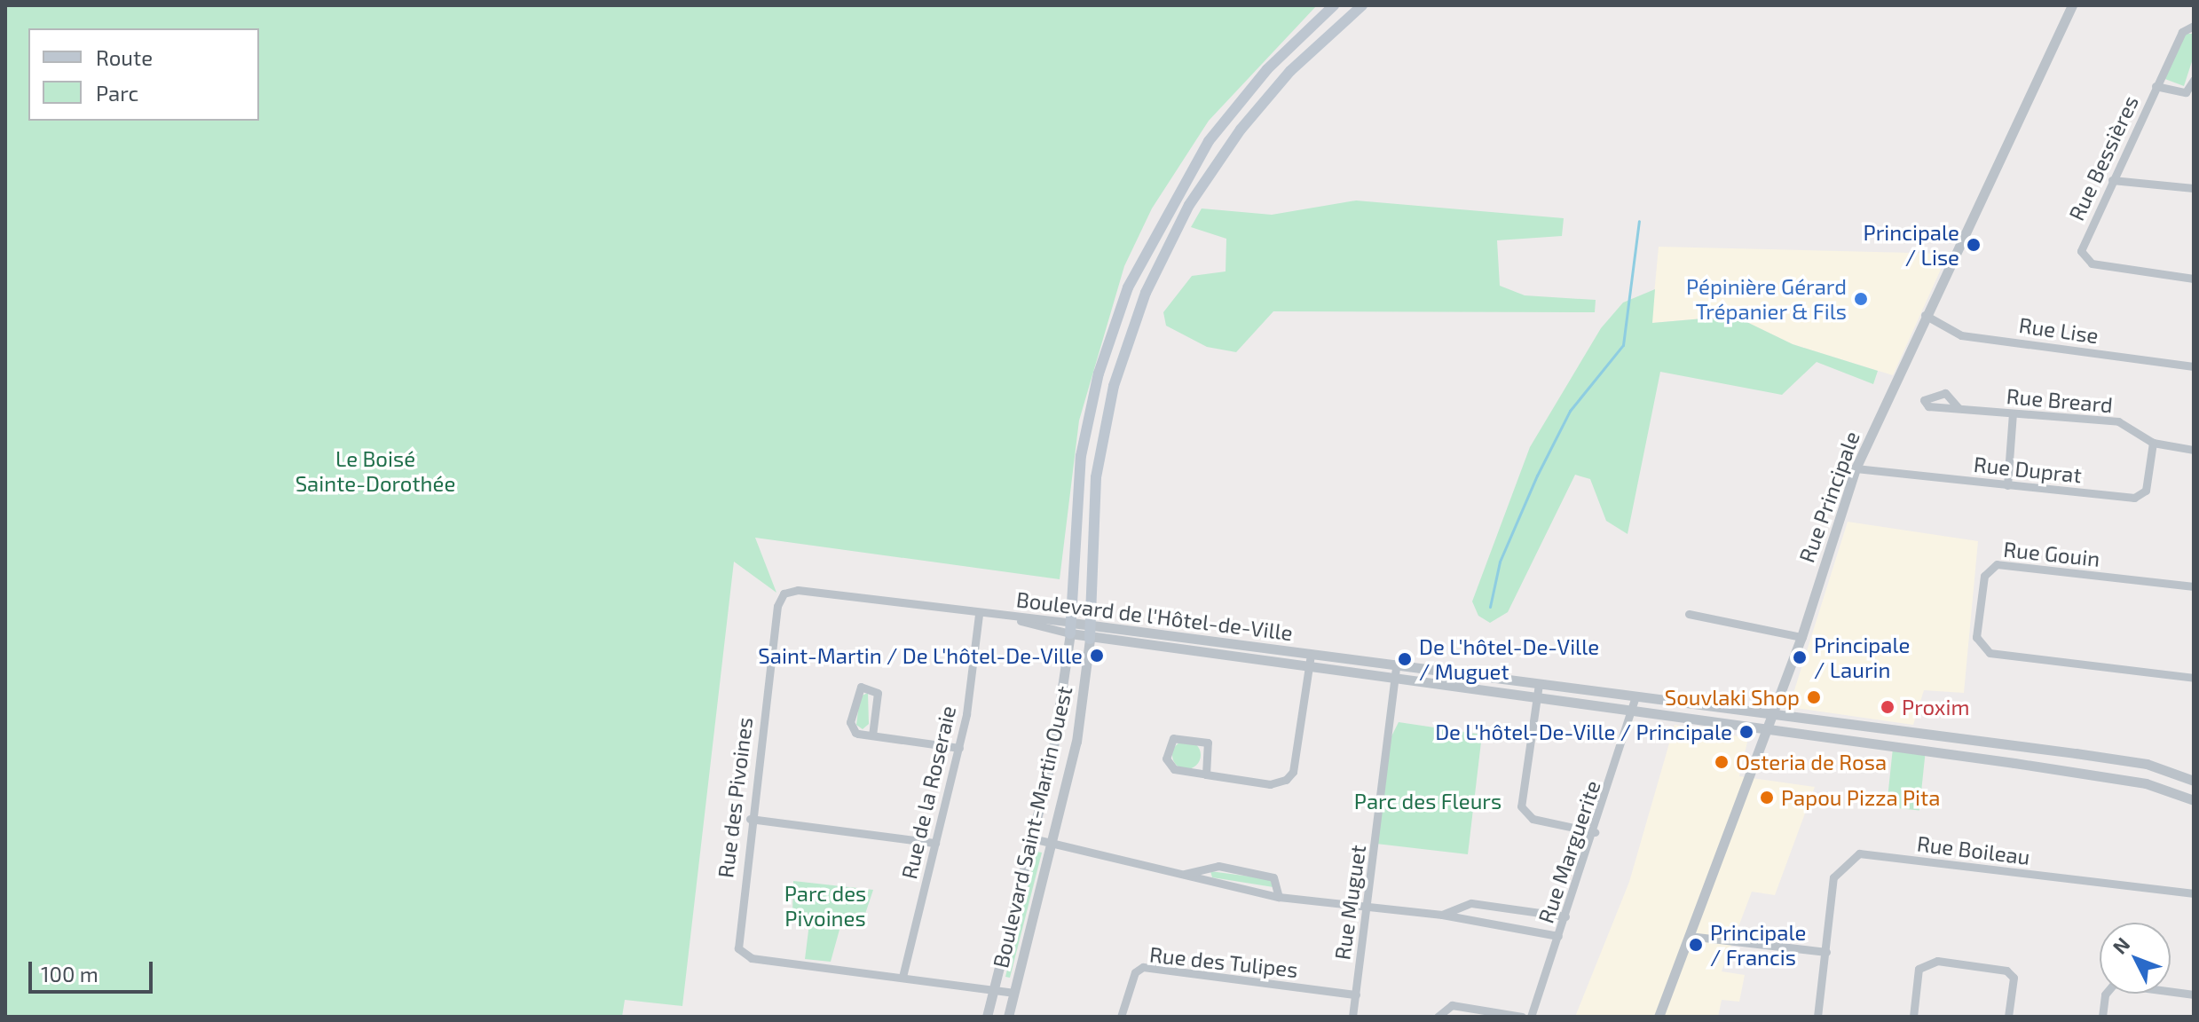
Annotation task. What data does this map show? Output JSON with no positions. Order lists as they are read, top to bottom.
{
  "streets": {
    "main road": ["Boulevard Saint-Martin Ouest"],
    "street": [
      "Rue Bessières",
      "Rue Lise",
      "Rue Breard",
      "Rue Duprat",
      "Rue Principale",
      "Rue Gouin",
      "Boulevard de l'Hôtel-de-Ville",
      "Rue de la Roseraie",
      "Rue des Pivoines",
      "Rue Boileau",
      "Rue Marguerite",
      "Rue Muguet",
      "Rue des Tulipes"
    ]
  },
  "crossings": [
    ["Rue Lise", "Rue Principale"],
    ["Rue Breard", "Rue Duprat"],
    ["Rue Duprat", "Rue Principale"],
    ["Rue Principale", "Boulevard de l'Hôtel-de-Ville"],
    ["Boulevard de l'Hôtel-de-Ville", "Rue des Pivoines"],
    ["Boulevard de l'Hôtel-de-Ville", "Boulevard Saint-Martin Ouest"],
    ["Boulevard de l'Hôtel-de-Ville", "Rue Marguerite"],
    ["Boulevard de l'Hôtel-de-Ville", "Rue Muguet"],
    ["Rue de la Roseraie", "Rue des Pivoines"],
    ["Rue des Pivoines", "Boulevard Saint-Martin Ouest"],
    ["Rue Muguet", "Rue des Tulipes"]
  ],
  "parks": ["Le Boisé Sainte-Dorothée", "Parc des Fleurs", "Parc des Pivoines"],
  "places": [
    "Principale / Lise",
    "Pépinière Gérard Trépanier & Fils",
    "Saint-Martin / De L'hôtel-De-Ville",
    "Principale / Laurin",
    "De L'hôtel-De-Ville / Muguet",
    "Souvlaki Shop",
    "Proxim",
    "De L'hôtel-De-Ville / Principale",
    "Osteria de Rosa",
    "Papou Pizza Pita",
    "Principale / Francis"
  ],
  "legend": ["Route", "Parc"],
  "scale_bar": "100 m",
  "north": "top left"
}
